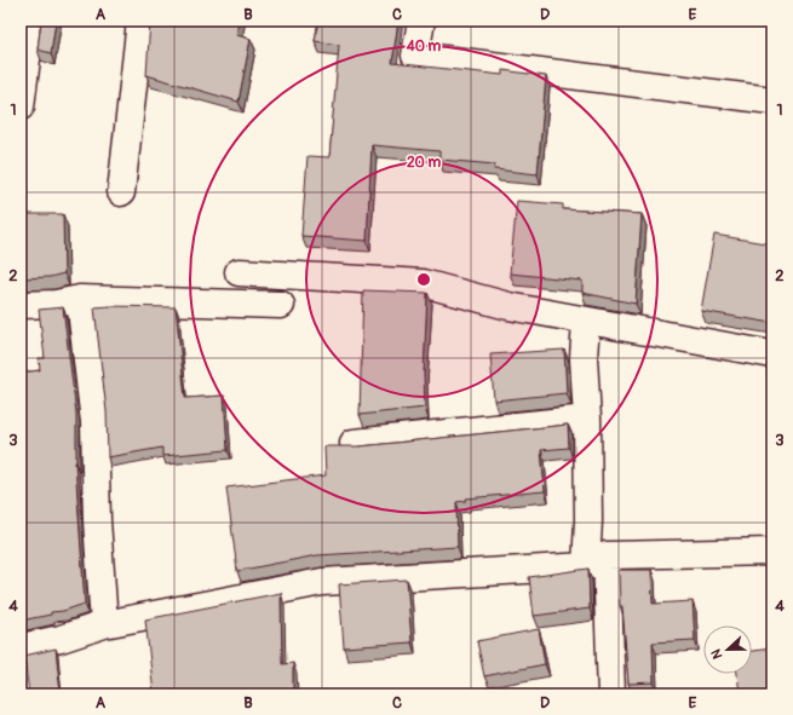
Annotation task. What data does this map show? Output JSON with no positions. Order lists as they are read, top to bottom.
{
  "north": "left",
  "grid": {
    "columns": [
      "A",
      "B",
      "C",
      "D",
      "E"
    ],
    "rows": [
      "1",
      "2",
      "3",
      "4"
    ]
  },
  "rings": ["40 m", "20 m"]
}
